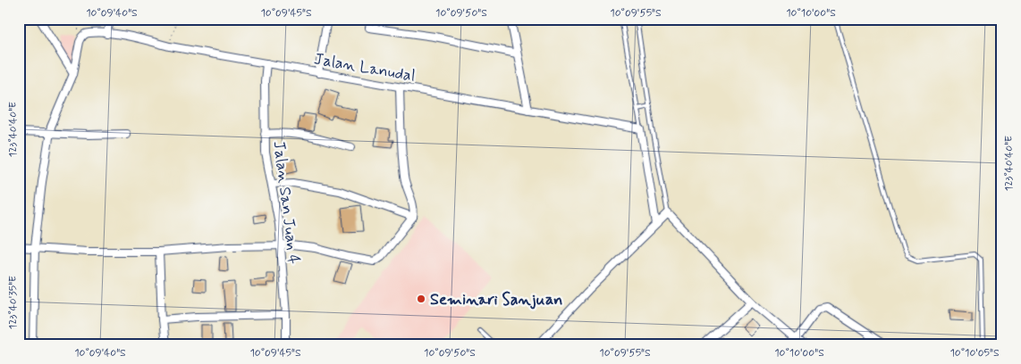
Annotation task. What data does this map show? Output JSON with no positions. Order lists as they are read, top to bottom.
{
  "streets": {
    "street": ["Jalan Lanudal", "Jalan San Juan 4"]
  },
  "crossings": [
    ["Jalan Lanudal", "Jalan San Juan 4"]
  ],
  "places": ["Seminari Sanjuan"],
  "coordinates": [
    "10°09'40\"S",
    "10°09'45\"S",
    "10°09'50\"S",
    "10°09'55\"S",
    "10°10'00\"S",
    "123°40'40\"E",
    "123°40'35\"E",
    "10°10'05\"S"
  ]
}
